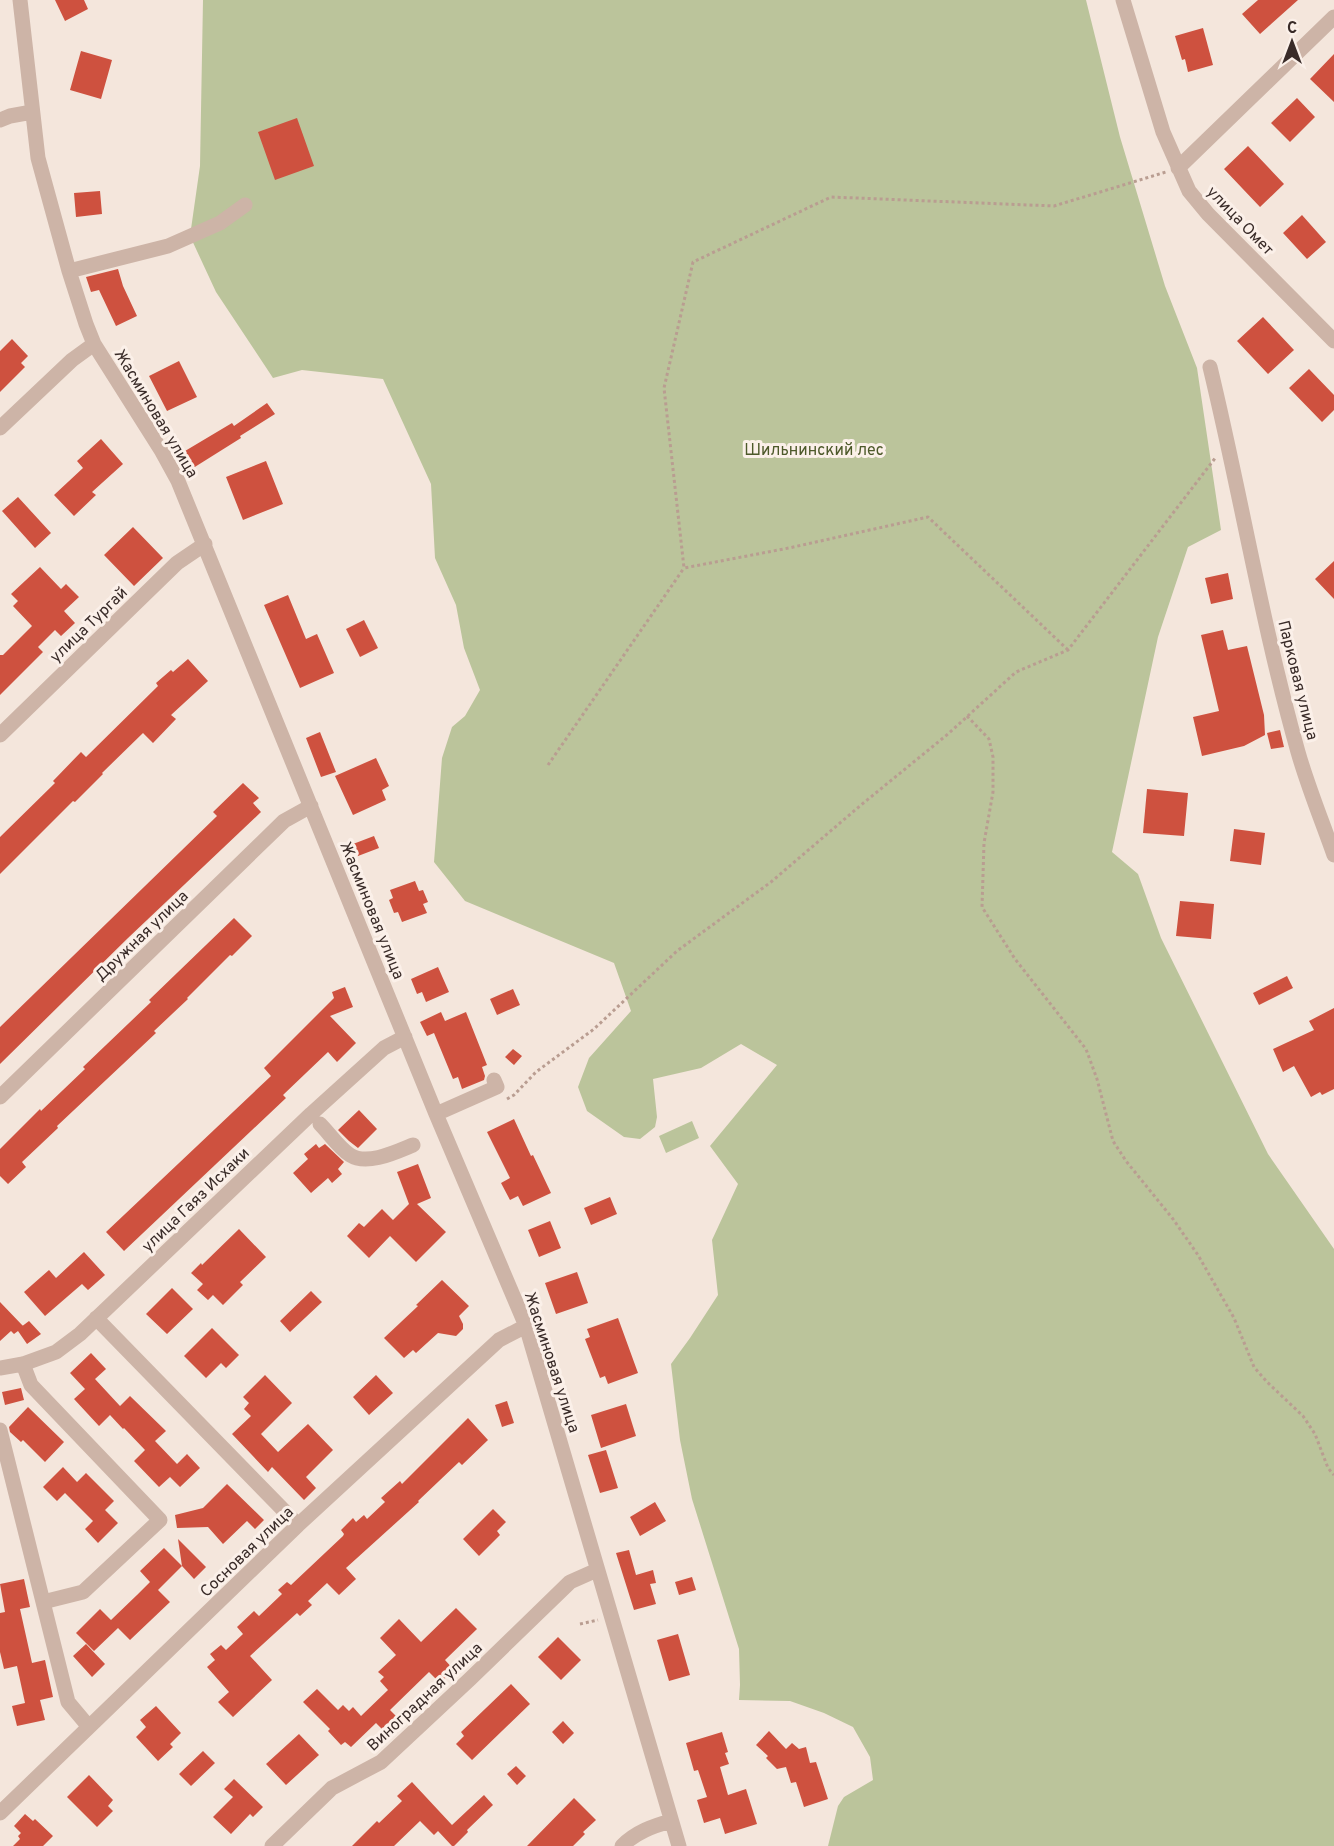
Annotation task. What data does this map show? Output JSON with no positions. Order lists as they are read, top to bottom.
{
  "streets": {
    "street": [
      "улица Омет",
      "Жасминовая улица",
      "улица Тургай",
      "Парковая улица",
      "Дружная улица",
      "улица Гаяз Исхаки",
      "Сосновая улица",
      "Виноградная улица"
    ]
  },
  "crossings": [
    ["Жасминовая улица", "улица Тургай"],
    ["Жасминовая улица", "Дружная улица"],
    ["Жасминовая улица", "улица Гаяз Исхаки"],
    ["Жасминовая улица", "Сосновая улица"],
    ["Жасминовая улица", "Виноградная улица"]
  ],
  "parks": ["Шильнинский лес"],
  "north": "top"
}
